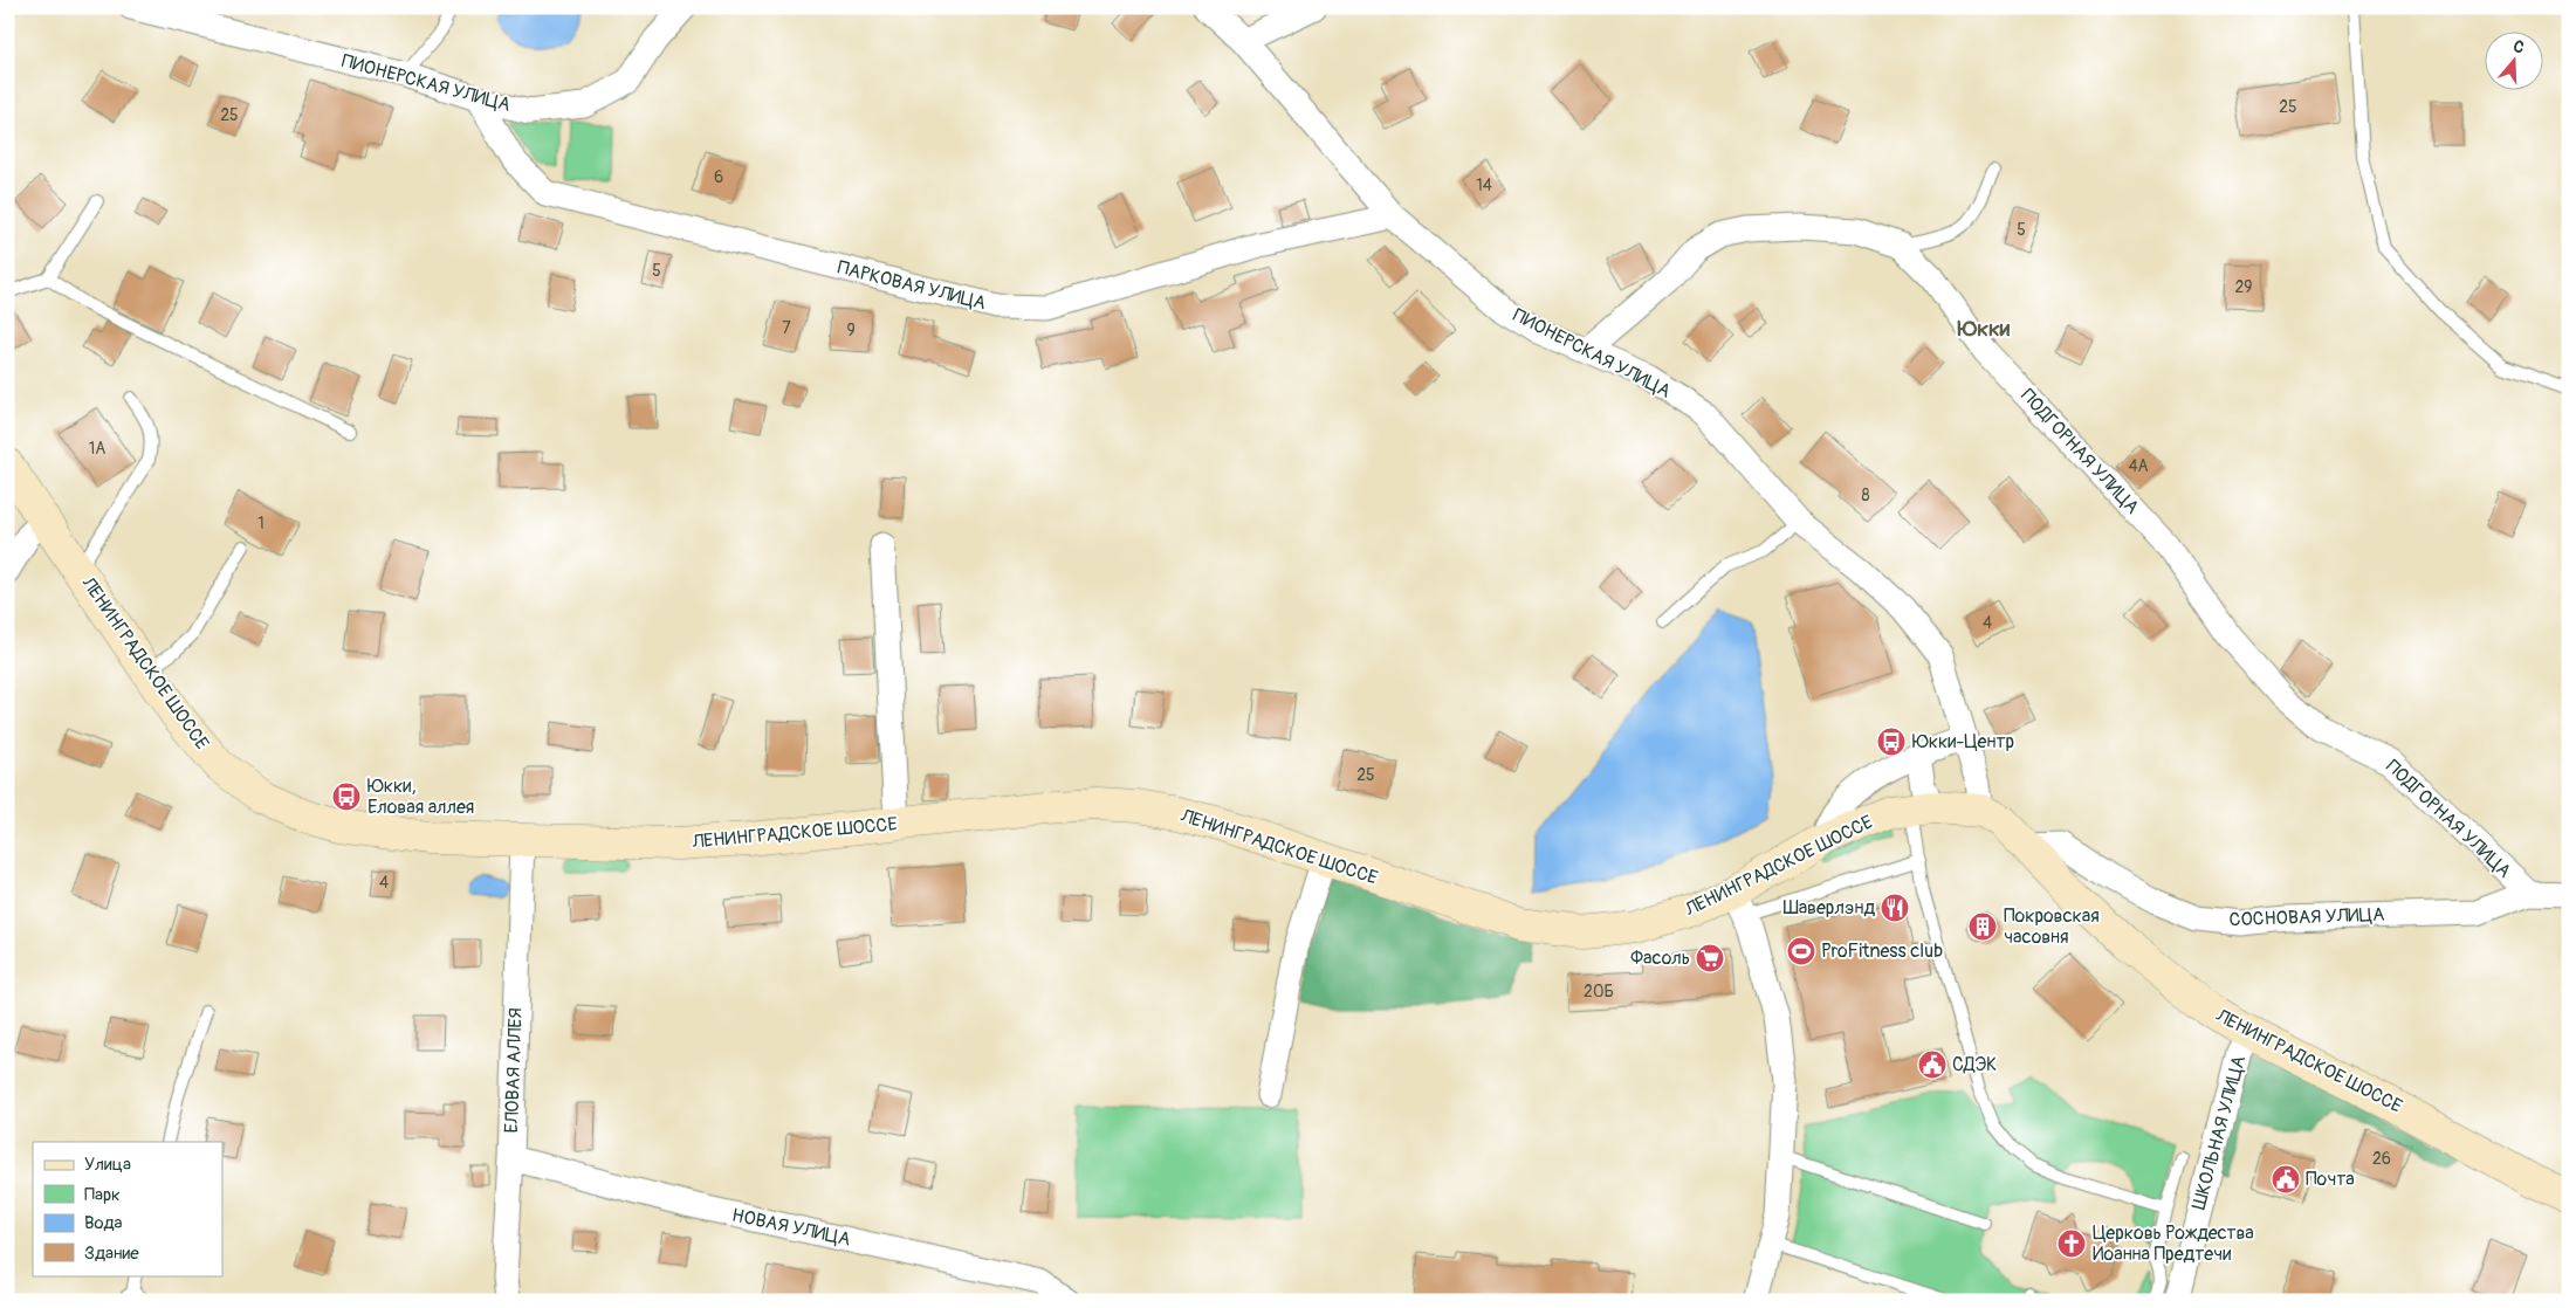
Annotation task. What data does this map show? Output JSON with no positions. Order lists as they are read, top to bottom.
{
  "streets": {
    "main road": ["ЛЕНИНГРАДСКОЕ ШОССЕ"],
    "street": [
      "ПИОНЕРСКАЯ УЛИЦА",
      "ПАРКОВАЯ УЛИЦА",
      "ПОДГОРНАЯ УЛИЦА",
      "СОСНОВАЯ УЛИЦА",
      "ЕЛОВАЯ АЛЛЕЯ",
      "ШКОЛЬНАЯ УЛИЦА",
      "НОВАЯ УЛИЦА"
    ]
  },
  "crossings": [
    ["ПИОНЕРСКАЯ УЛИЦА", "ПАРКОВАЯ УЛИЦА"],
    ["ПИОНЕРСКАЯ УЛИЦА", "ПОДГОРНАЯ УЛИЦА"],
    ["ПИОНЕРСКАЯ УЛИЦА", "ЛЕНИНГРАДСКОЕ ШОССЕ"],
    ["ПОДГОРНАЯ УЛИЦА", "СОСНОВАЯ УЛИЦА"],
    ["ЛЕНИНГРАДСКОЕ ШОССЕ", "СОСНОВАЯ УЛИЦА"],
    ["ЛЕНИНГРАДСКОЕ ШОССЕ", "ЕЛОВАЯ АЛЛЕЯ"],
    ["ЛЕНИНГРАДСКОЕ ШОССЕ", "ШКОЛЬНАЯ УЛИЦА"],
    ["ЕЛОВАЯ АЛЛЕЯ", "НОВАЯ УЛИЦА"]
  ],
  "districts": ["Юкки"],
  "places": {
    "bus stop": ["Юкки-Центр", "Юкки, Еловая аллея"],
    "restaurant": ["Шаверлэнд"],
    "building": ["Покровская часовня"],
    "sports": ["ProFitness club"],
    "supermarket": ["Фасоль"],
    "public building": ["СДЭК", "Почта"],
    "church": ["Церковь Рождества Иоанна Предтечи"]
  },
  "house_numbers": [
    "25",
    "25",
    "6",
    "14",
    "5",
    "5",
    "29",
    "7",
    "9",
    "1А",
    "4А",
    "8",
    "1",
    "4",
    "25",
    "4",
    "20Б",
    "26"
  ],
  "legend": [
    "Улица",
    "Парк",
    "Вода",
    "Здание"
  ],
  "north": "top"
}
